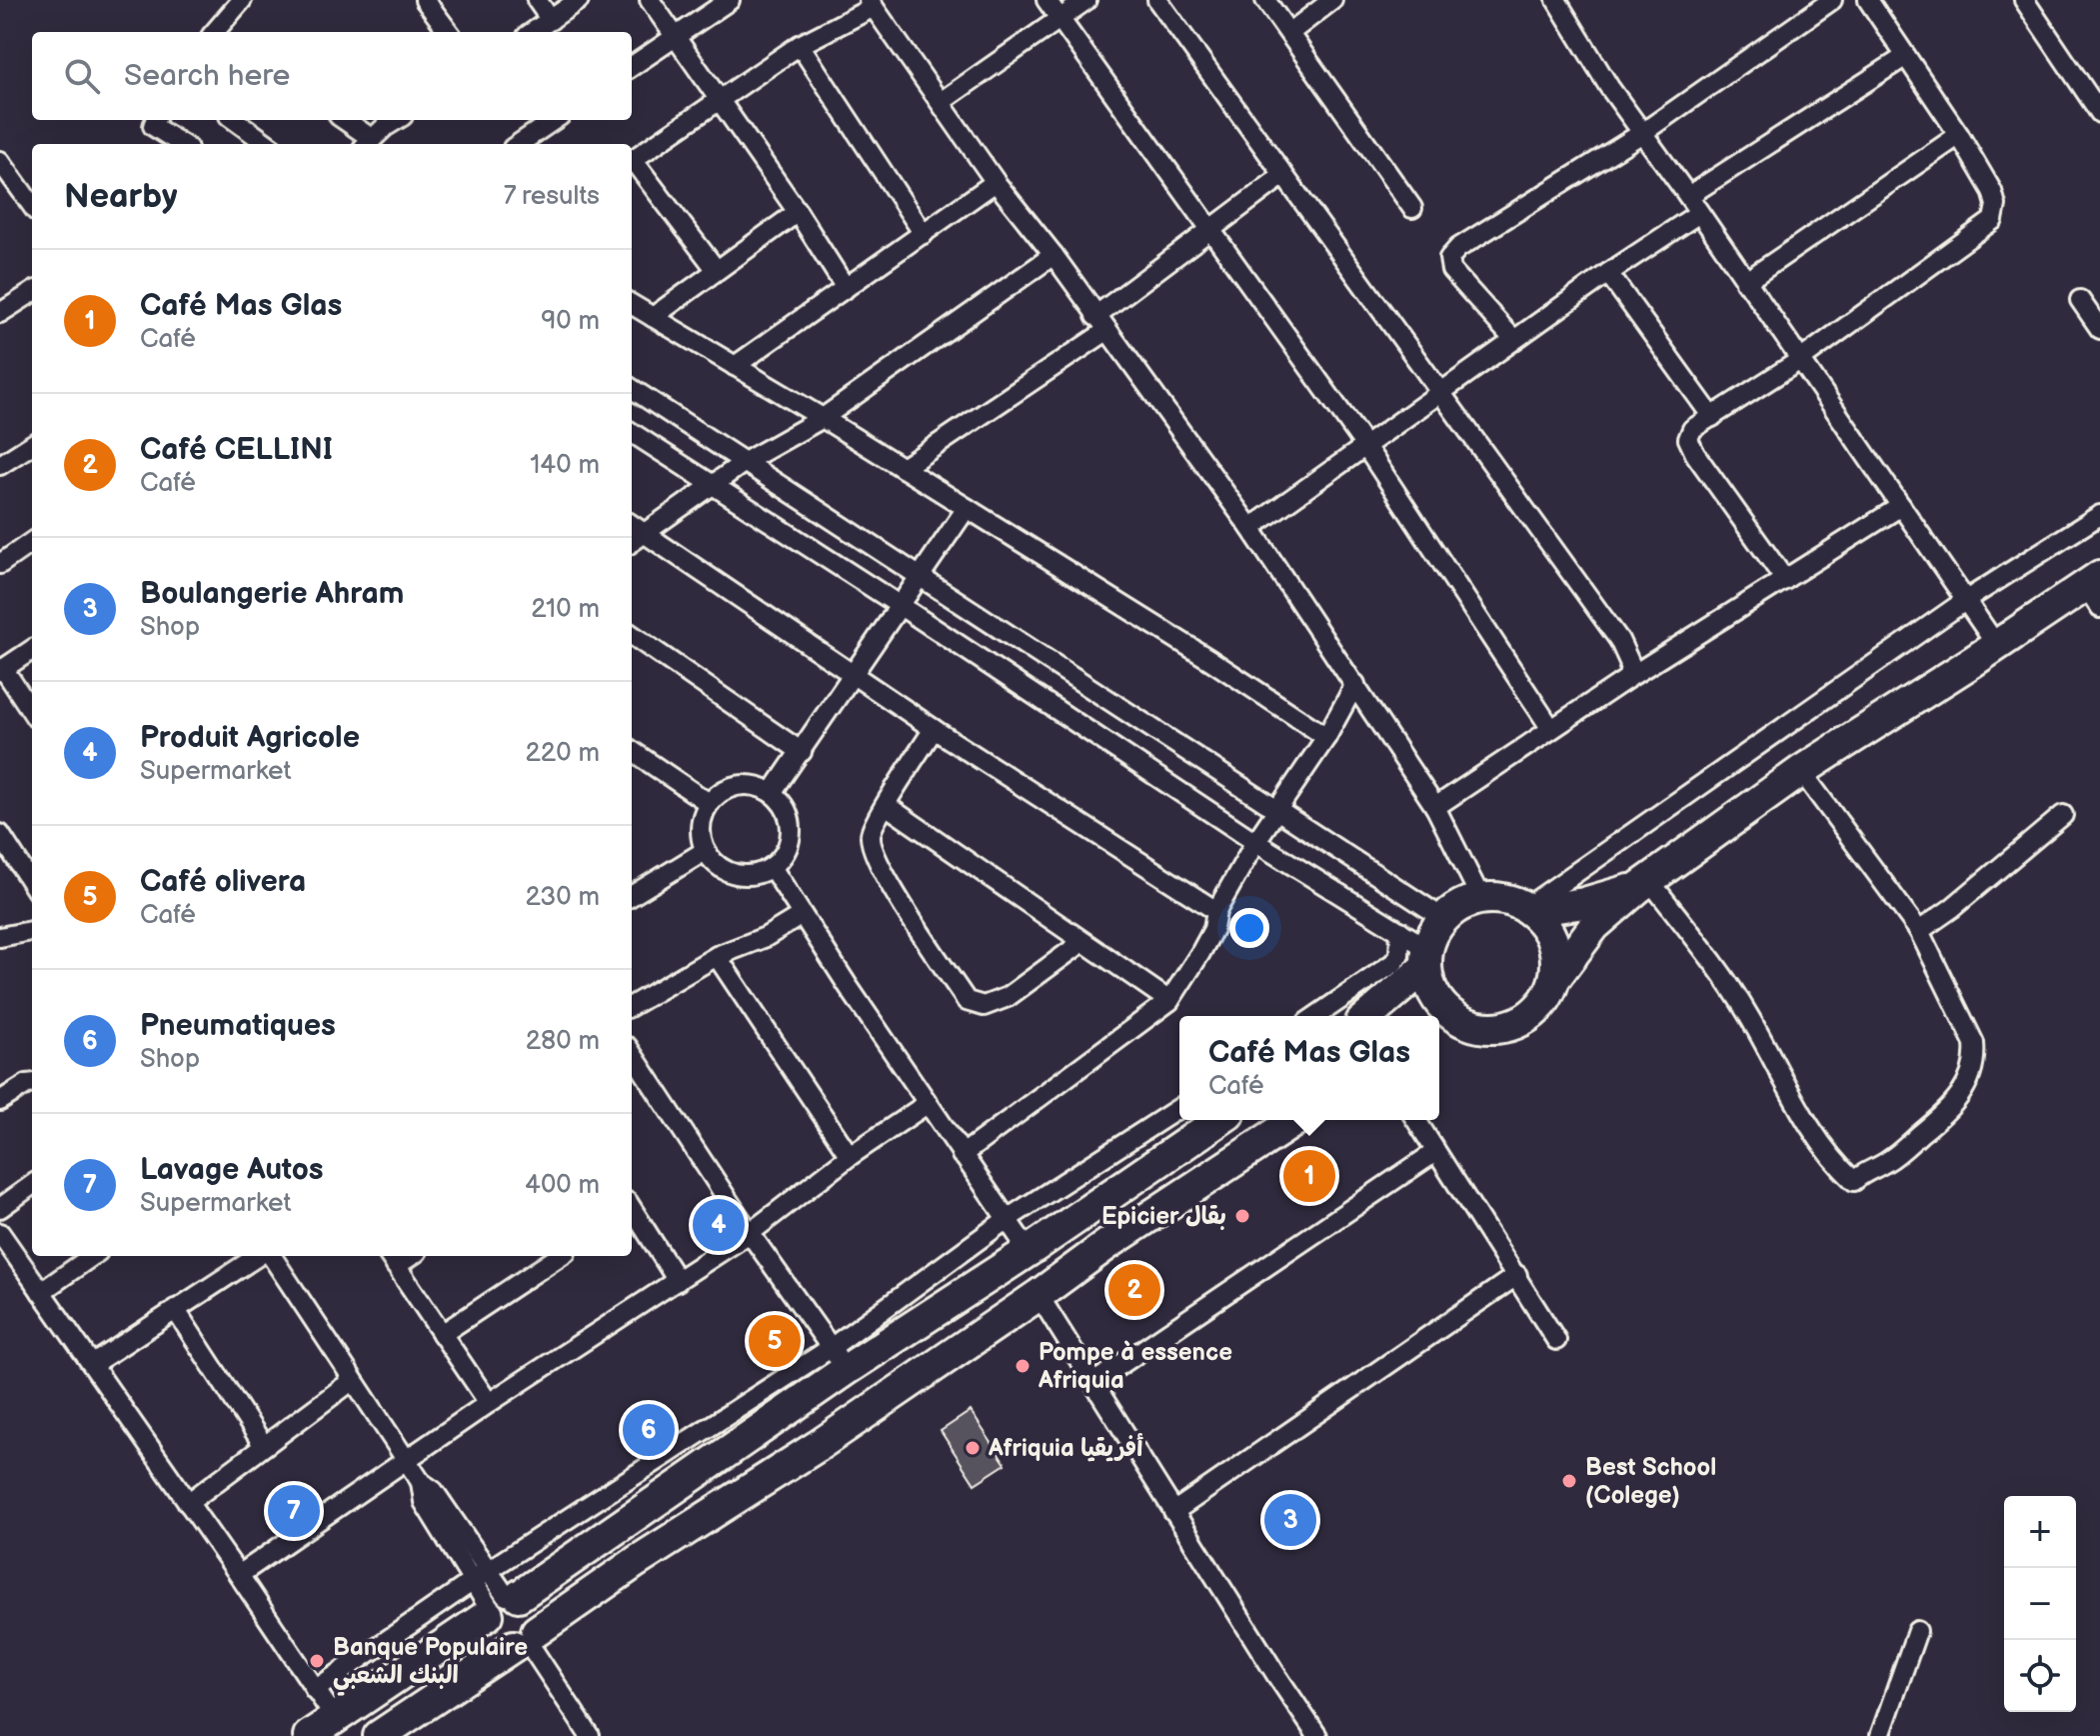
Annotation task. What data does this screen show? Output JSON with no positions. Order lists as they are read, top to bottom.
{
  "places": [
    "Epicier بقال",
    "Pompe à essence Afriquia",
    "Afriquia أفريقيا",
    "Best School (Colege)",
    "Banque Populaire البنك الشعبي"
  ],
  "page": {
    "search": "Search here",
    "heading": ["Nearby", "7 results"],
    "list": [
      {
        "mark": "1",
        "name": "Café Mas Glas",
        "note": "Café",
        "value": "90 m"
      },
      {
        "mark": "2",
        "name": "Café CELLINI",
        "note": "Café",
        "value": "140 m"
      },
      {
        "mark": "3",
        "name": "Boulangerie Ahram",
        "note": "Shop",
        "value": "210 m"
      },
      {
        "mark": "4",
        "name": "Produit Agricole",
        "note": "Supermarket",
        "value": "220 m"
      },
      {
        "mark": "5",
        "name": "Café olivera",
        "note": "Café",
        "value": "230 m"
      },
      {
        "mark": "6",
        "name": "Pneumatiques",
        "note": "Shop",
        "value": "280 m"
      },
      {
        "mark": "7",
        "name": "Lavage Autos",
        "note": "Supermarket",
        "value": "400 m"
      }
    ],
    "popup": ["Café Mas Glas", "Café"],
    "pins": [
      "1",
      "4",
      "2",
      "5",
      "6",
      "7",
      "3"
    ],
    "map_buttons": ["+", "−"]
  }
}
